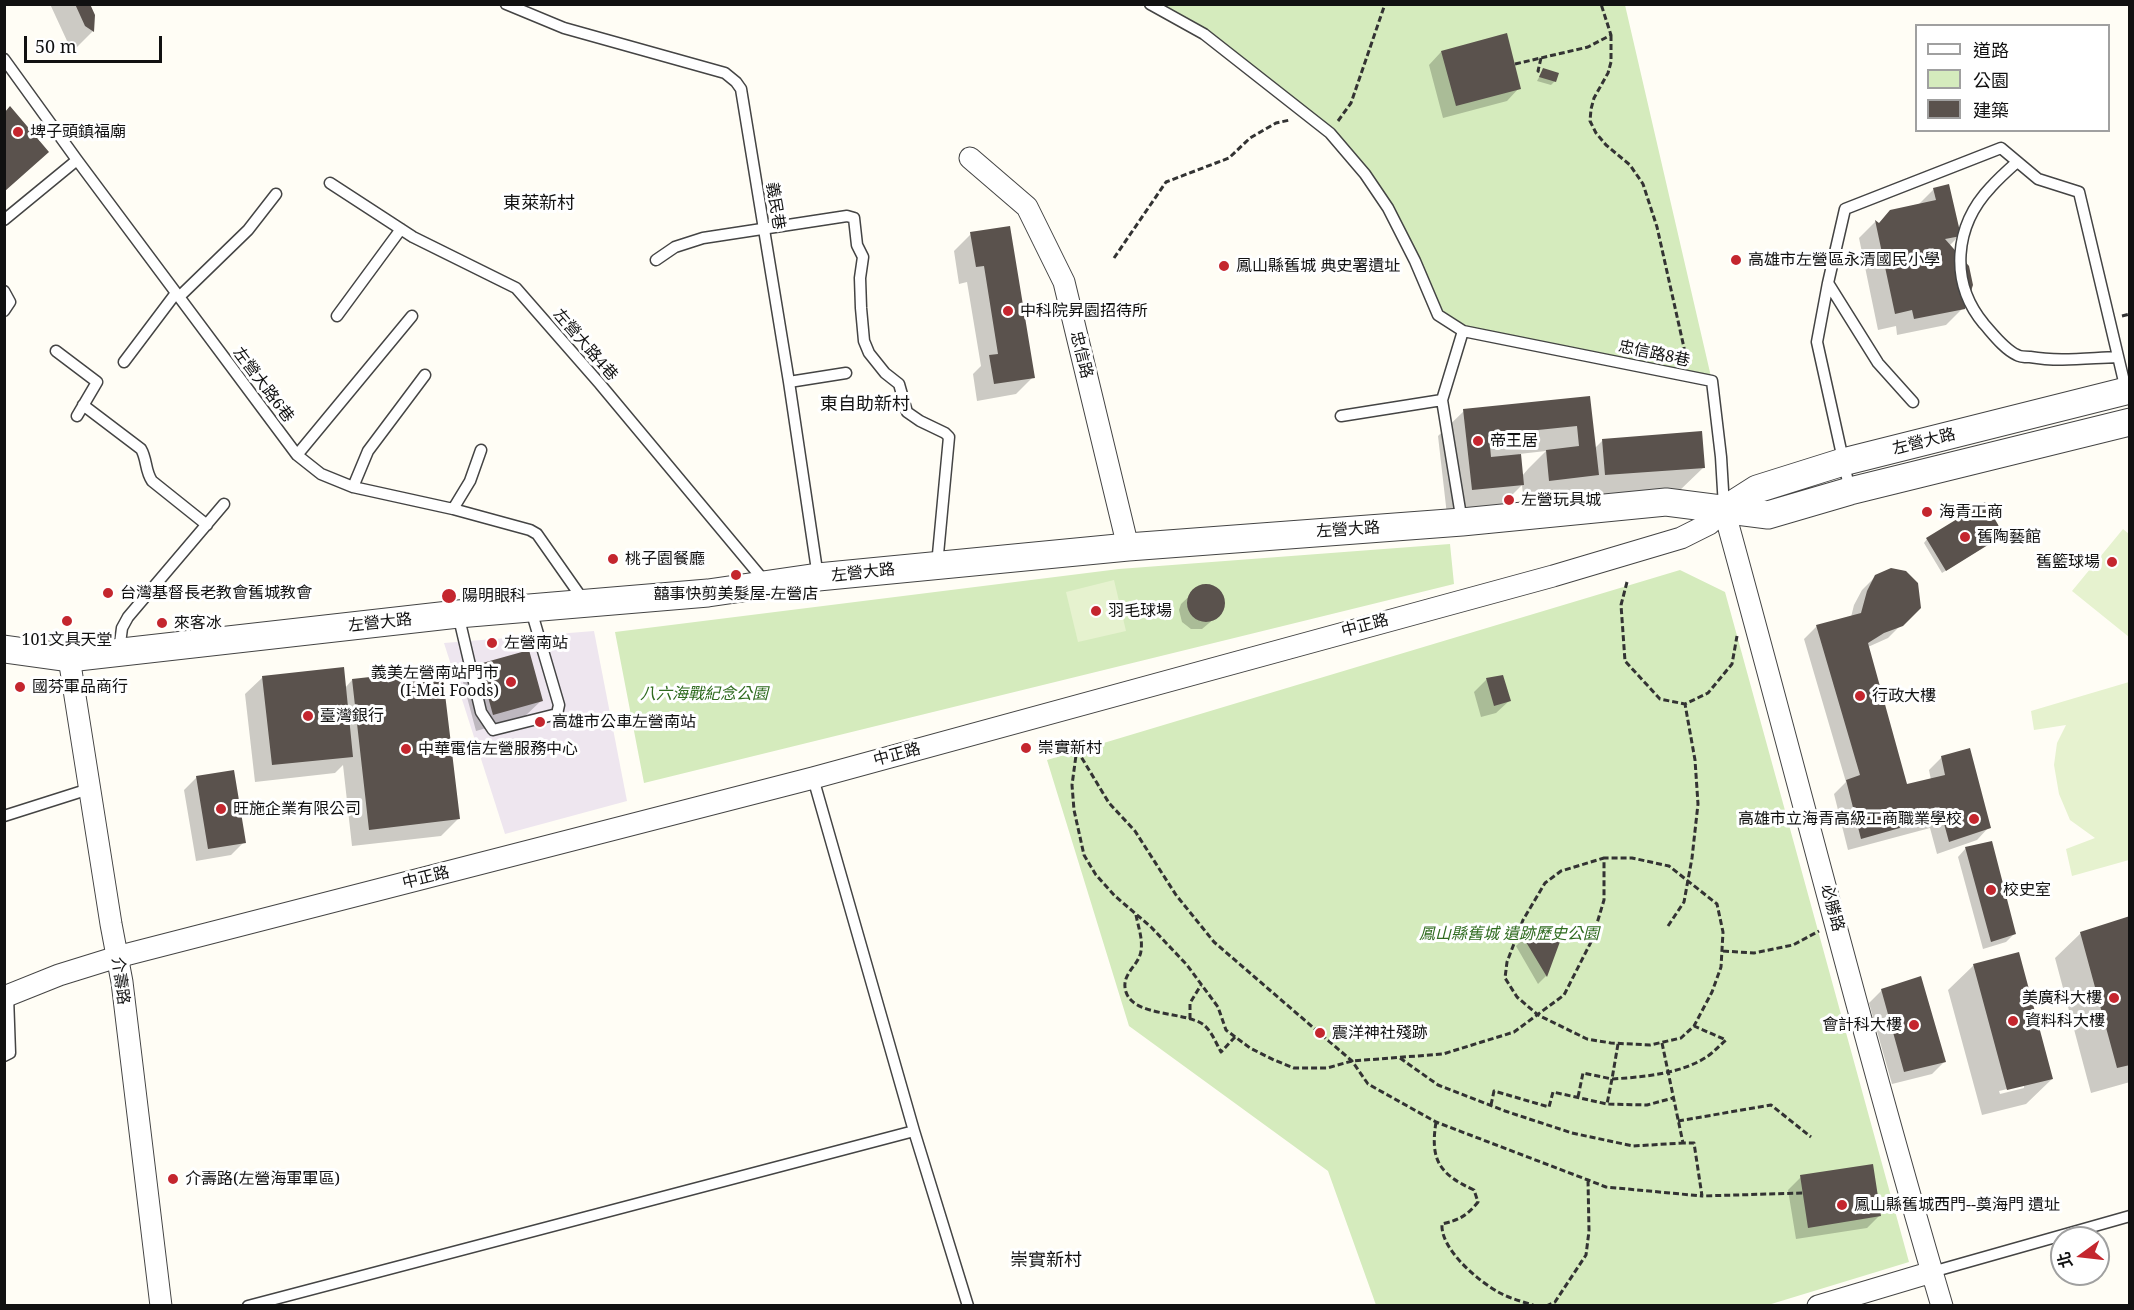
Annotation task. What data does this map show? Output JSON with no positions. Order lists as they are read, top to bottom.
{
  "streets": {
    "street": [
      "忠信路",
      "左營大路",
      "中正路",
      "必勝路",
      "介壽路"
    ],
    "lane": [
      "義民巷",
      "左營大路4巷",
      "忠信路8巷",
      "左營大路6巷"
    ]
  },
  "crossings": [
    ["義民巷", "左營大路"],
    ["左營大路4巷", "左營大路"],
    ["忠信路8巷", "左營大路"],
    ["忠信路8巷", "中正路"],
    ["忠信路8巷", "必勝路"],
    ["忠信路", "左營大路"],
    ["左營大路6巷", "左營大路"],
    ["左營大路", "中正路"],
    ["左營大路", "必勝路"],
    ["左營大路", "介壽路"],
    ["中正路", "必勝路"],
    ["中正路", "介壽路"]
  ],
  "districts": ["東萊新村", "東自助新村", "崇實新村"],
  "parks": ["八六海戰紀念公園", "鳳山縣舊城 遺跡歷史公園"],
  "places": [
    "埤子頭鎮福廟",
    "高雄市左營區永清國民小學",
    "鳳山縣舊城 典史署遺址",
    "中科院昇園招待所",
    "帝王居",
    "左營玩具城",
    "海青工商",
    "舊陶藝館",
    "桃子園餐廳",
    "舊籃球場",
    "囍事快剪美髮屋-左營店",
    "台灣基督長老教會舊城教會",
    "陽明眼科",
    "羽毛球場",
    "101文具天堂",
    "來客冰",
    "左營南站",
    "義美左營南站門市 (I-Mei Foods)",
    "國芬軍品商行",
    "行政大樓",
    "臺灣銀行",
    "高雄市公車左營南站",
    "崇實新村",
    "中華電信左營服務中心",
    "旺施企業有限公司",
    "高雄市立海青高級工商職業學校",
    "校史室",
    "美廣科大樓",
    "資料科大樓",
    "會計科大樓",
    "震洋神社殘跡",
    "介壽路(左營海軍軍區)",
    "鳳山縣舊城西門--奠海門 遺址"
  ],
  "legend": ["道路", "公園", "建築"],
  "scale_bar": "50 m",
  "north": "left"
}
